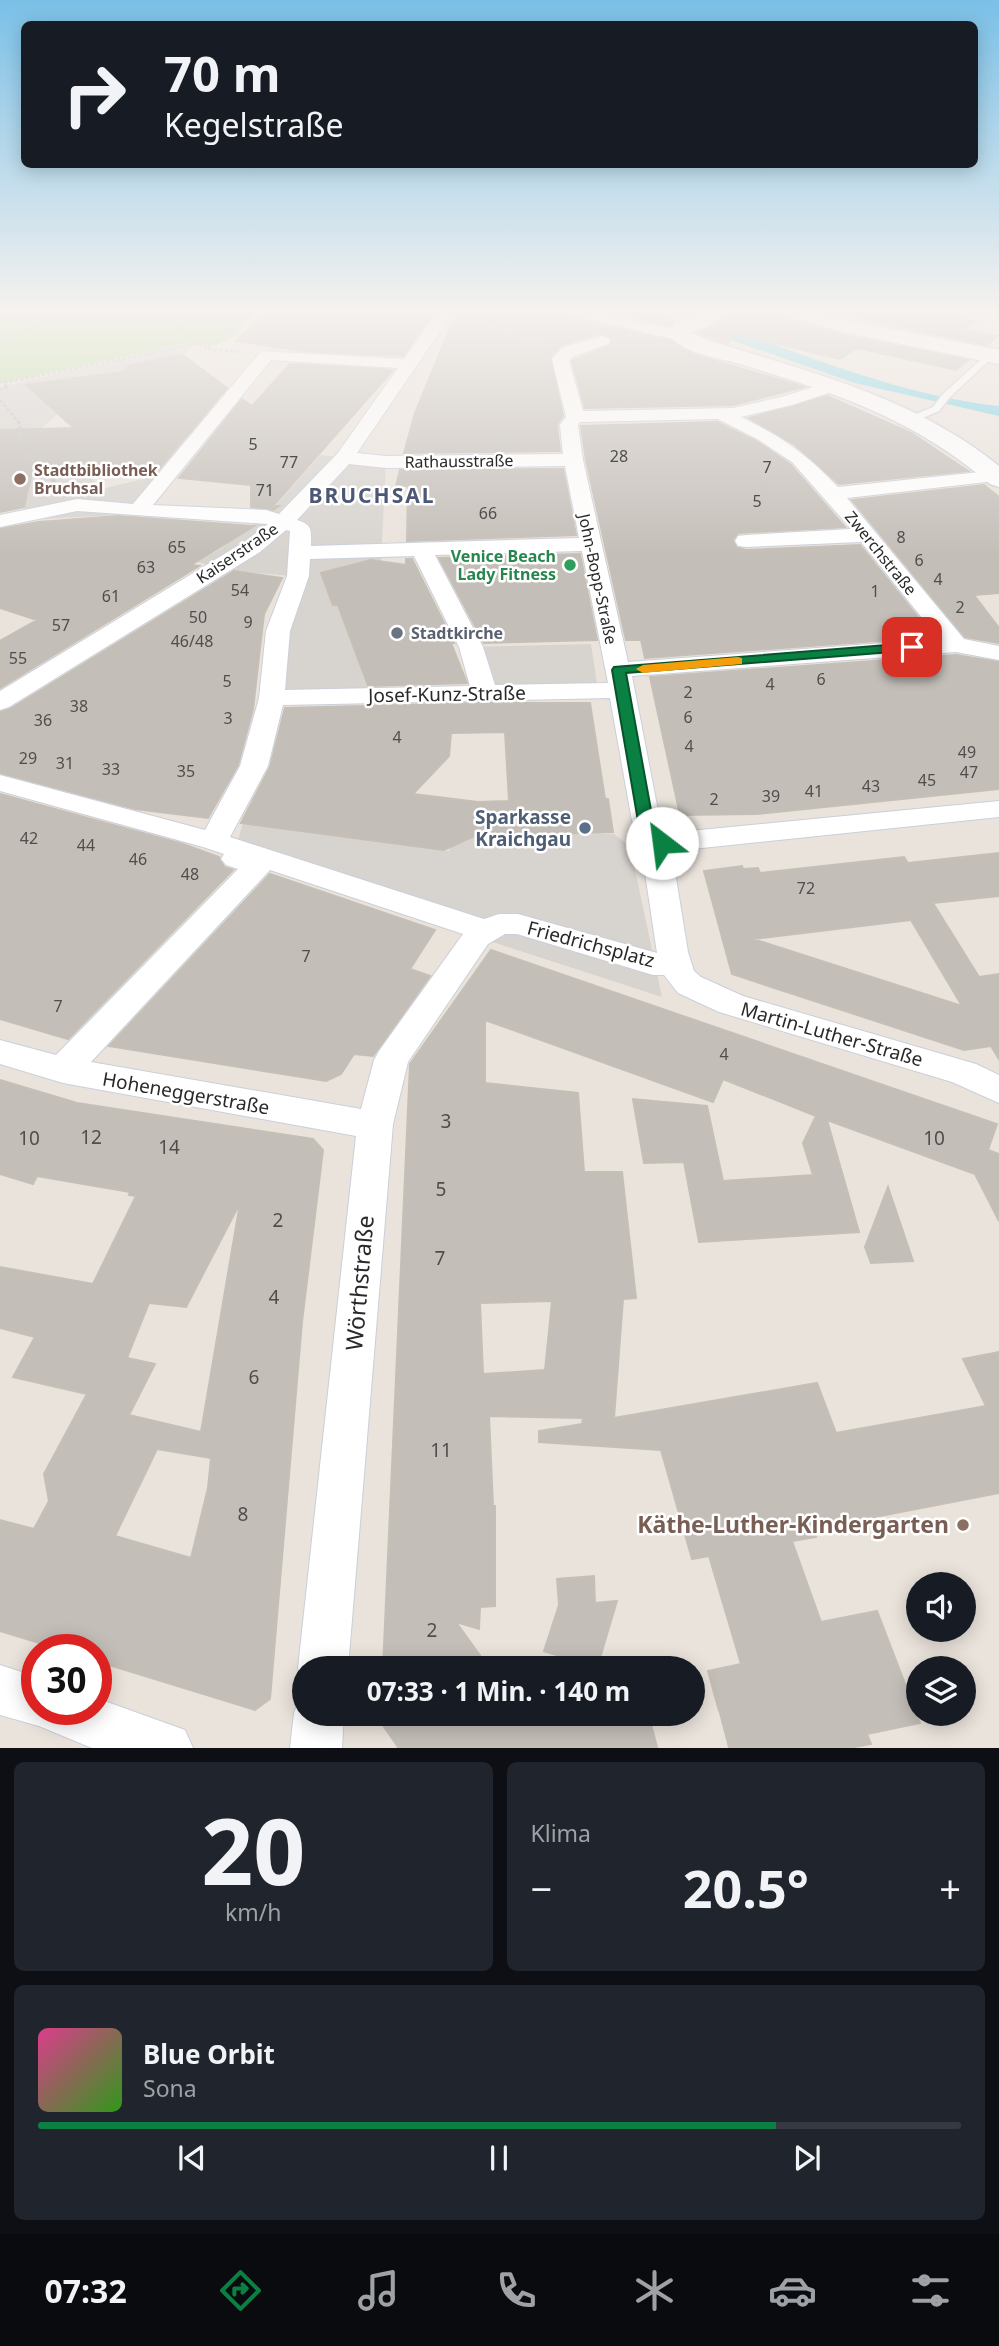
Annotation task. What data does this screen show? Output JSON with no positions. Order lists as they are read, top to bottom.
{
  "streets": {
    "street": [
      "Rathausstraße",
      "Kaiserstraße",
      "Zwerchstraße",
      "John-Bopp-Straße",
      "Josef-Kunz-Straße",
      "Friedrichsplatz",
      "Martin-Luther-Straße",
      "Hoheneggerstraße",
      "Wörthstraße"
    ]
  },
  "crossings": [
    ["Rathausstraße", "Kaiserstraße"],
    ["Rathausstraße", "John-Bopp-Straße"],
    ["Zwerchstraße", "Josef-Kunz-Straße"],
    ["John-Bopp-Straße", "Josef-Kunz-Straße"],
    ["John-Bopp-Straße", "Friedrichsplatz"],
    ["Friedrichsplatz", "Martin-Luther-Straße"],
    ["Friedrichsplatz", "Wörthstraße"],
    ["Hoheneggerstraße", "Wörthstraße"]
  ],
  "districts": ["BRUCHSAL"],
  "places": [
    "Stadtbibliothek Bruchsal",
    "Venice Beach Lady Fitness",
    "Stadtkirche",
    "Sparkasse Kraichgau",
    "Käthe-Luther-Kindergarten"
  ],
  "house_numbers": [
    "5",
    "28",
    "77",
    "7",
    "71",
    "5",
    "66",
    "8",
    "65",
    "6",
    "63",
    "4",
    "54",
    "1",
    "61",
    "2",
    "50",
    "9",
    "57",
    "46/48",
    "55",
    "6",
    "5",
    "4",
    "2",
    "38",
    "6",
    "3",
    "36",
    "4",
    "4",
    "49",
    "29",
    "31",
    "33",
    "35",
    "47",
    "45",
    "43",
    "41",
    "39",
    "2",
    "42",
    "44",
    "46",
    "48",
    "72",
    "7",
    "7",
    "4",
    "3",
    "12",
    "10",
    "10",
    "14",
    "5",
    "2",
    "7",
    "4",
    "6",
    "11",
    "8",
    "2"
  ],
  "page": {
    "turn": ["70 m", "Kegelstraße"],
    "limit": "30",
    "trip": "07:33 · 1 Min. · 140 m",
    "tile": [
      ["20", "km/h"],
      "Klima"
    ],
    "heat": ["−", "20.5°", "+"],
    "song": ["Blue Orbit", "Sona"],
    "tabs": "07:32"
  }
}
